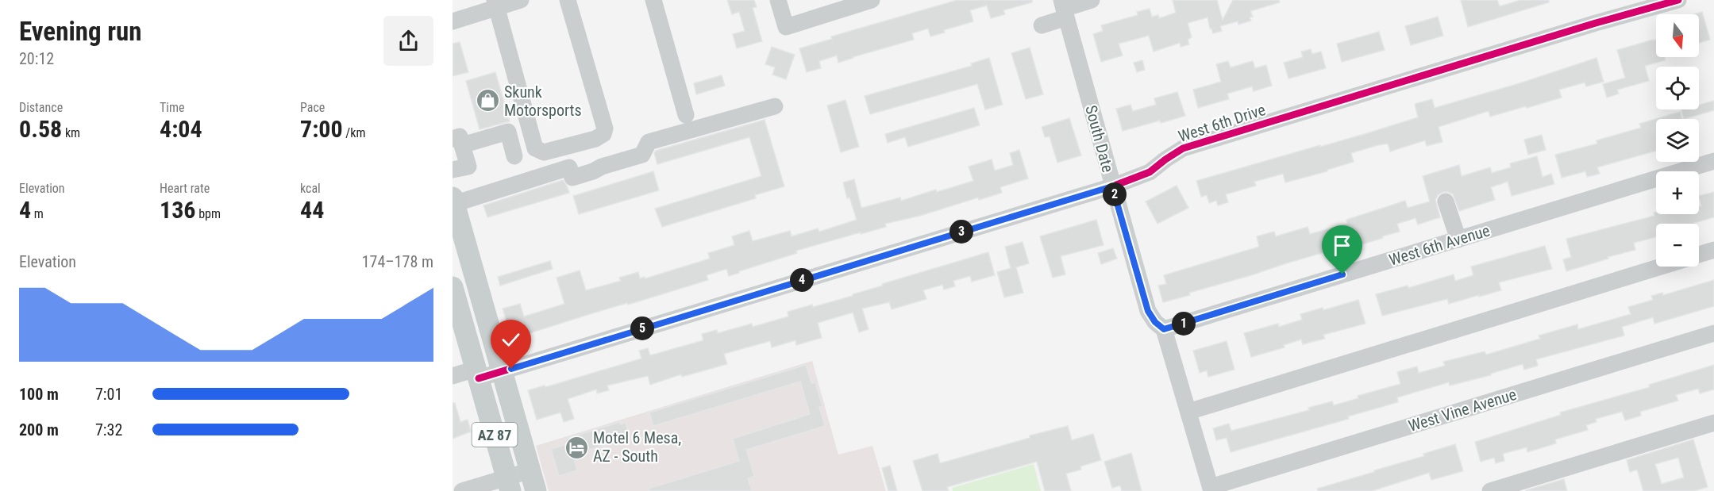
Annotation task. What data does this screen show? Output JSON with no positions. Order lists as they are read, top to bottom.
{
  "streets": {
    "main road": ["AZ 87"],
    "street": [
      "West 6th Drive",
      "South Date",
      "West 6th Avenue",
      "West Vine Avenue"
    ]
  },
  "crossings": [
    ["West 6th Drive", "South Date"],
    ["West 6th Drive", "AZ 87"],
    ["South Date", "West 6th Avenue"],
    ["South Date", "West Vine Avenue"]
  ],
  "places": {
    "shop": ["Skunk Motorsports"],
    "hotel": ["Motel 6 Mesa, AZ - South"]
  },
  "north": "bottom",
  "page": {
    "heading": ["Evening run", "20:12"],
    "map_buttons": ["+", "−"],
    "stats": [
      ["Distance", "0.58 km"],
      ["Time", "4:04"],
      ["Pace", "7:00 /km"],
      ["Elevation", "4 m"],
      ["Heart rate", "136 bpm"],
      ["kcal", "44"]
    ],
    "pins": [
      "2",
      "3",
      "4",
      "1",
      "5"
    ],
    "chart": ["Elevation", "174–178 m"],
    "list": [
      {
        "name": "100 m",
        "note": "7:01"
      },
      {
        "name": "200 m",
        "note": "7:32"
      }
    ]
  }
}
